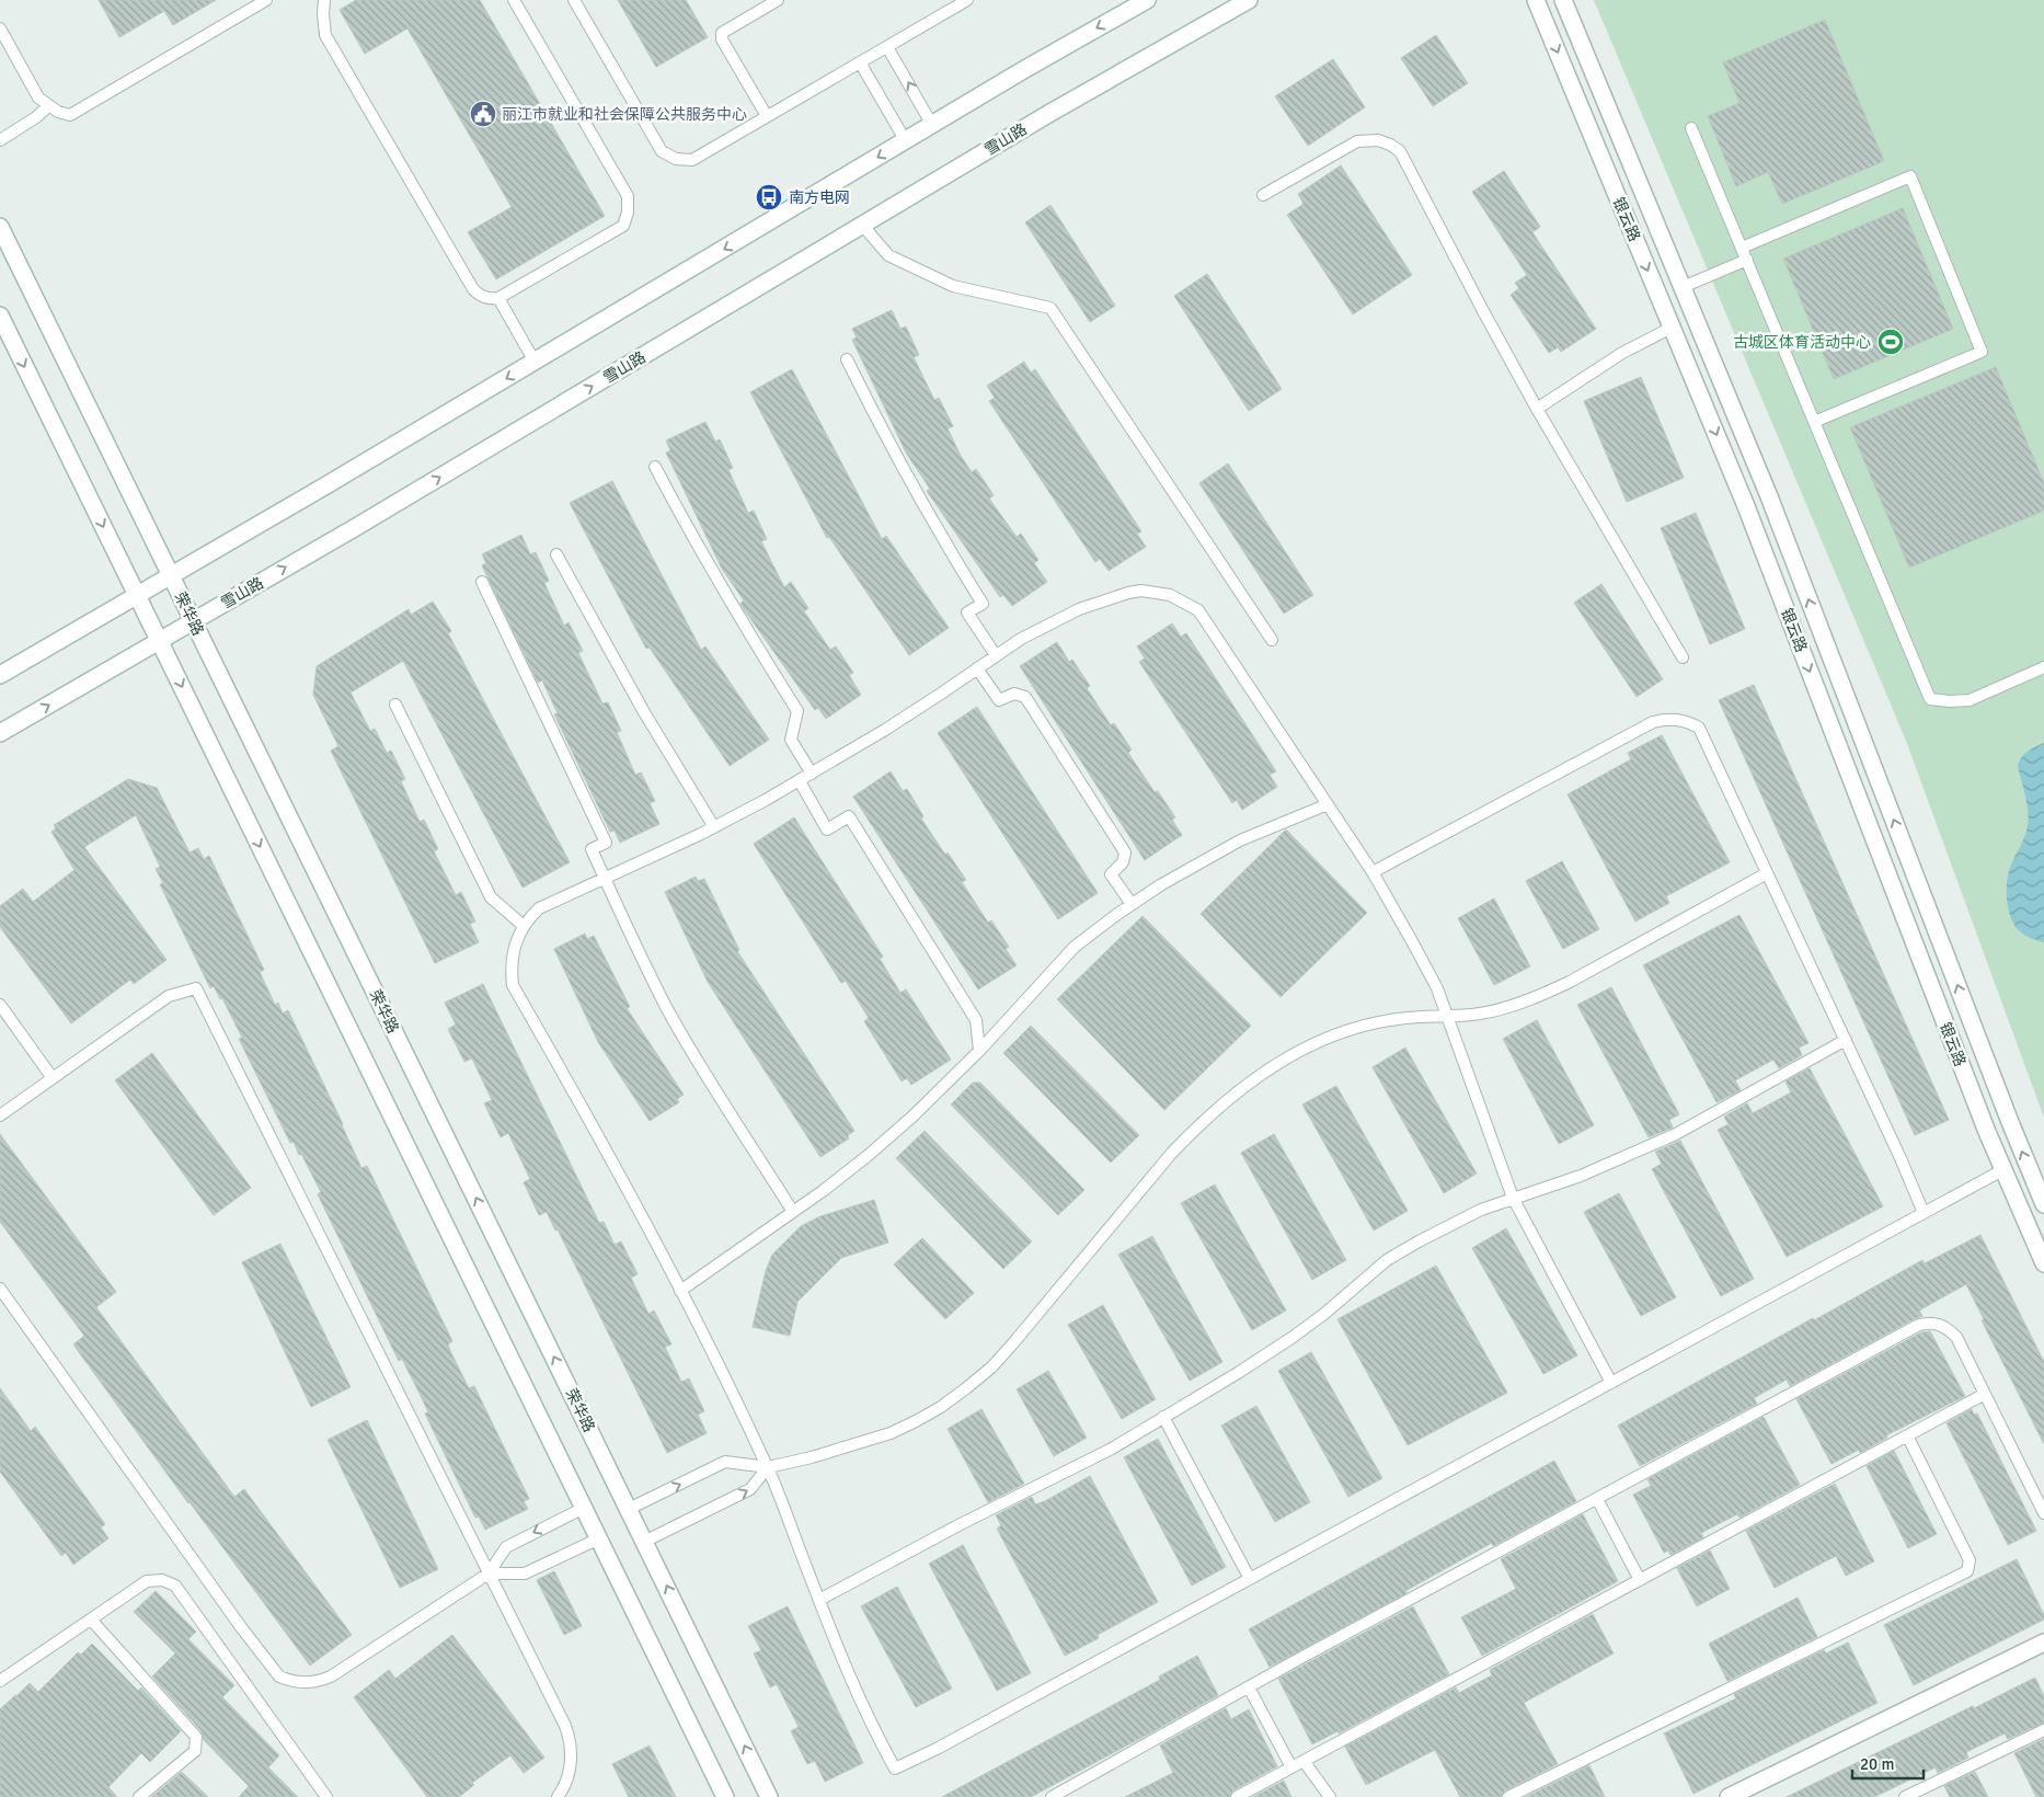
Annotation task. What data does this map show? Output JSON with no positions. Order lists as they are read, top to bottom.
{
  "streets": {
    "street": ["雪山路", "银云路", "荣华路"]
  },
  "crossings": [
    ["雪山路", "荣华路"]
  ],
  "places": {
    "public building": ["丽江市就业和社会保障公共服务中心"],
    "bus stop": ["南方电网"],
    "sports": ["古城区体育活动中心"]
  },
  "scale_bar": "20 m"
}
